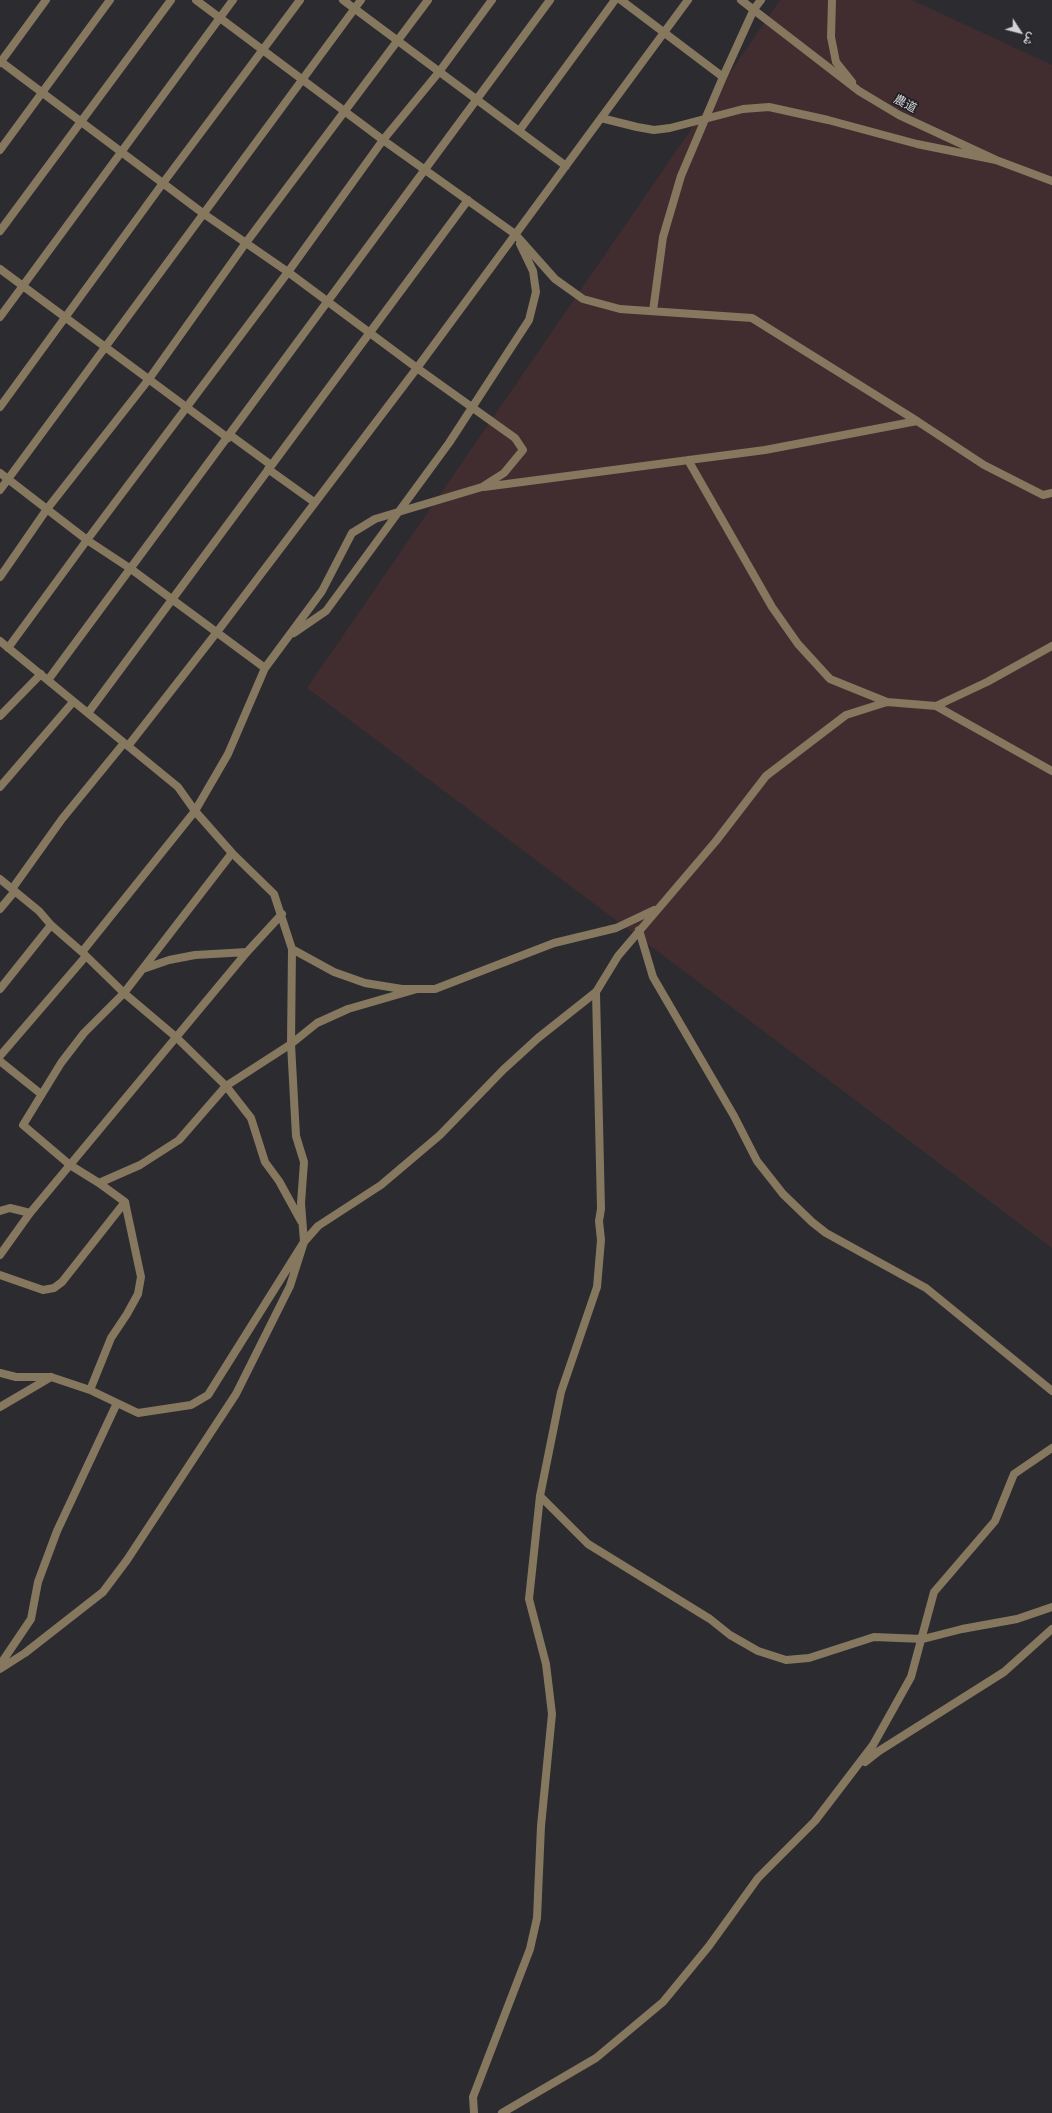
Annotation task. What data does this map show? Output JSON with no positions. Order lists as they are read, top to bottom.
{
  "streets": {
    "street": ["農道"]
  },
  "north": "bottom right"
}
